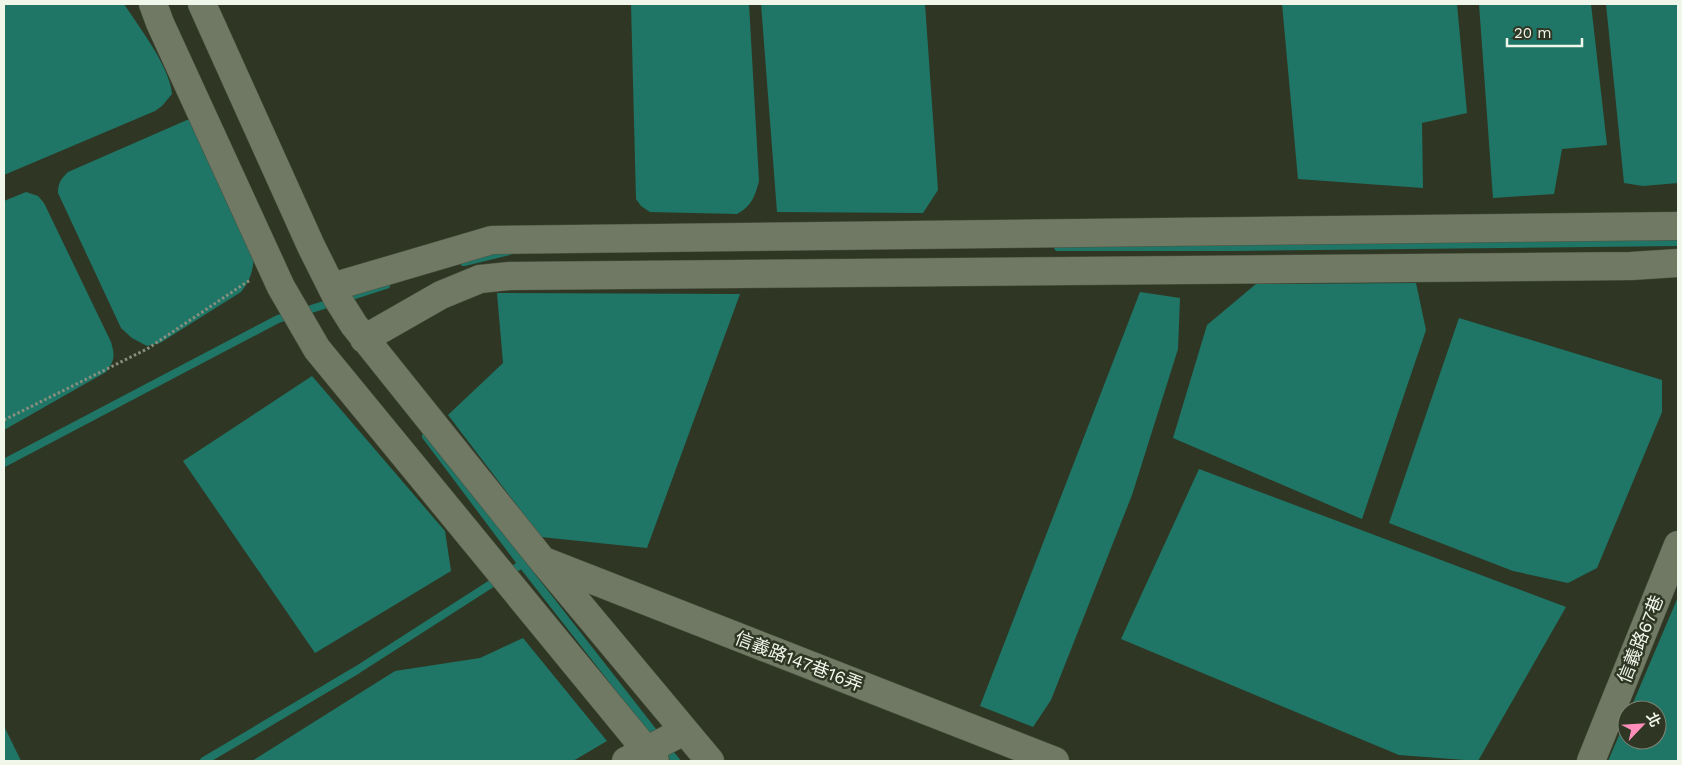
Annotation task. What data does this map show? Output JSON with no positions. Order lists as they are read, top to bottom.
{
  "streets": {
    "street": ["信義路67巷", "信義路147巷16弄"]
  },
  "scale_bar": "20 m",
  "north": "top right"
}
